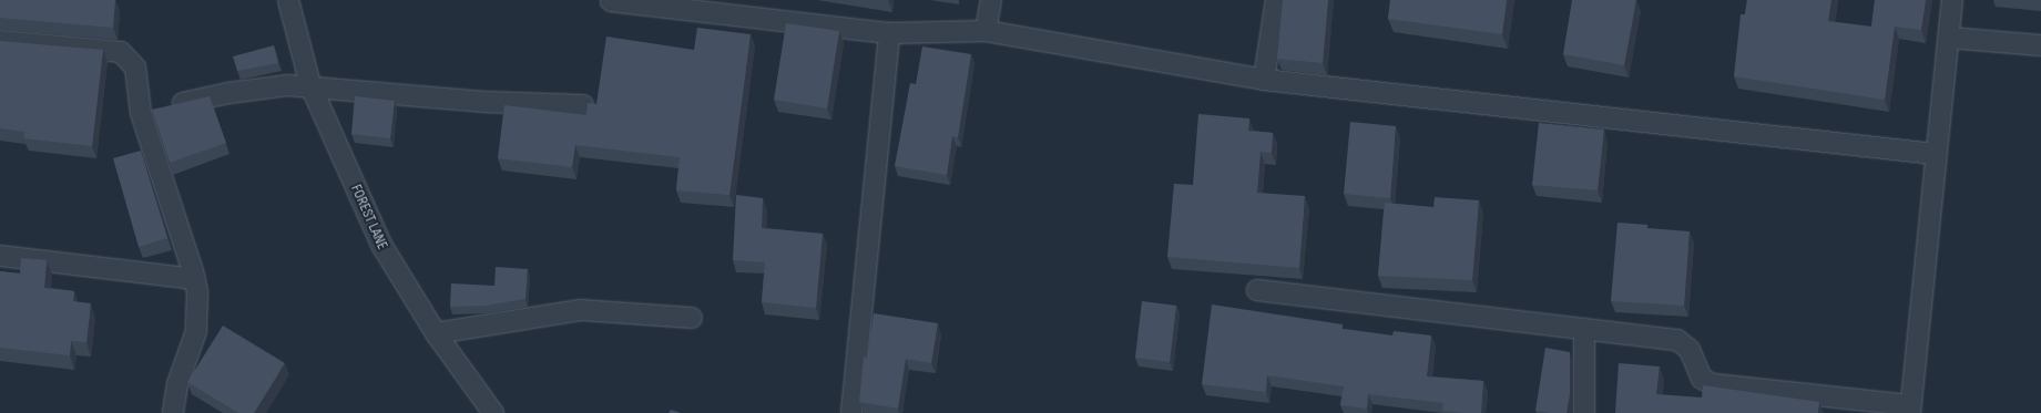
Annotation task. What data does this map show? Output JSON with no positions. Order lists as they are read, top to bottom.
{
  "streets": {
    "street": ["FOREST LANE"]
  }
}
